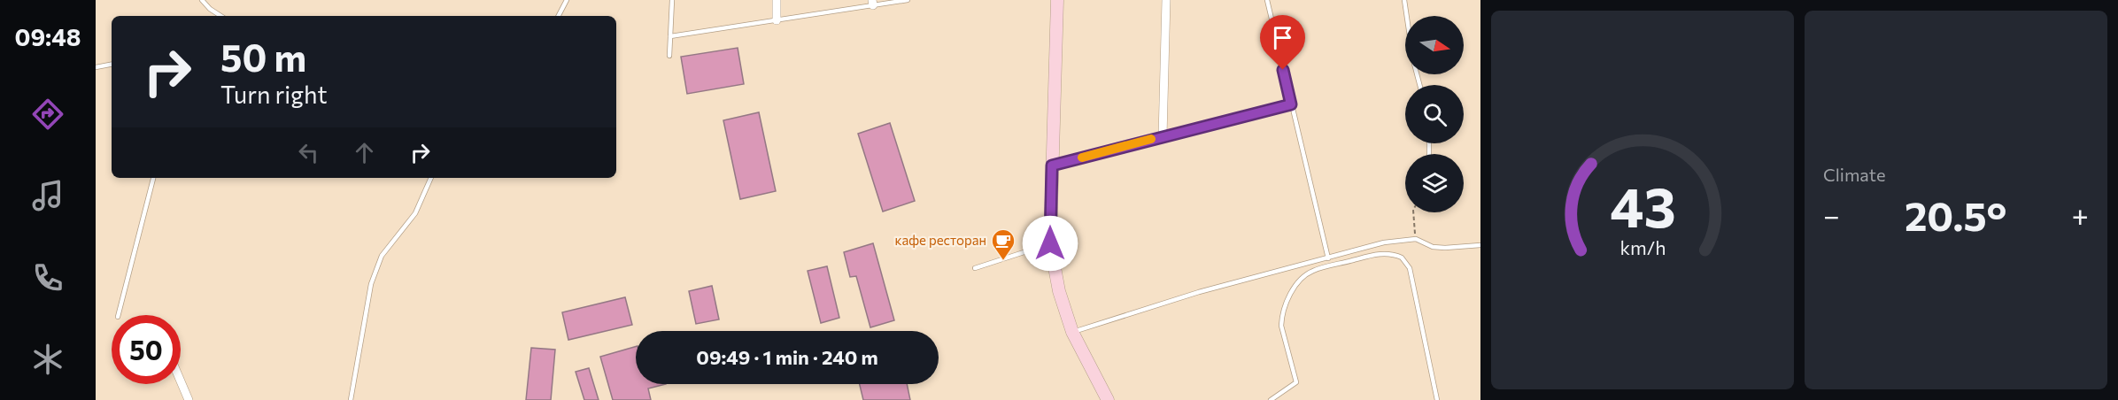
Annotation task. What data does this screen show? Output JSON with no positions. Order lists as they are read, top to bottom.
{
  "places": {
    "cafe": ["кафе ресторан"]
  },
  "north": "right",
  "page": {
    "tabs": "09:48",
    "tile": "Climate",
    "turn": ["50 m", "Turn right"],
    "heat": ["−", "20.5°", "+"],
    "limit": "50",
    "trip": "09:49 · 1 min · 240 m",
    "gauge": ["43", "km/h"]
  }
}
